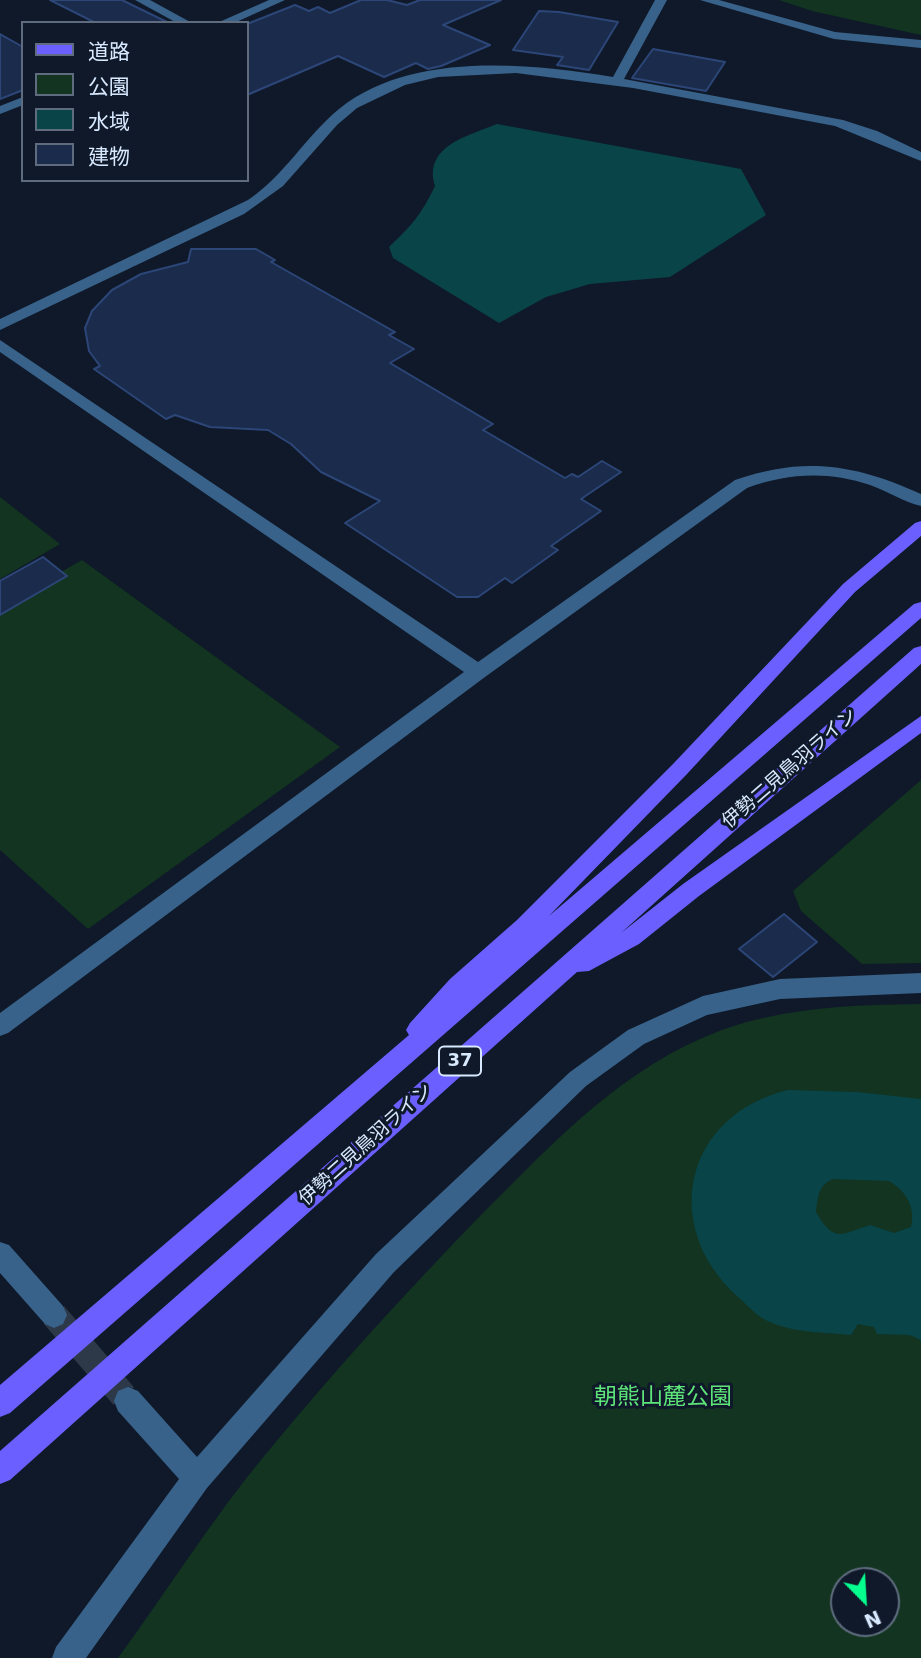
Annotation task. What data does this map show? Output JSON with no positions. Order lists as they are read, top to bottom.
{
  "streets": {
    "main road": ["伊勢二見鳥羽ライン", "37"]
  },
  "parks": ["朝熊山麓公園"],
  "legend": [
    "道路",
    "公園",
    "水域",
    "建物"
  ],
  "north": "bottom right"
}
